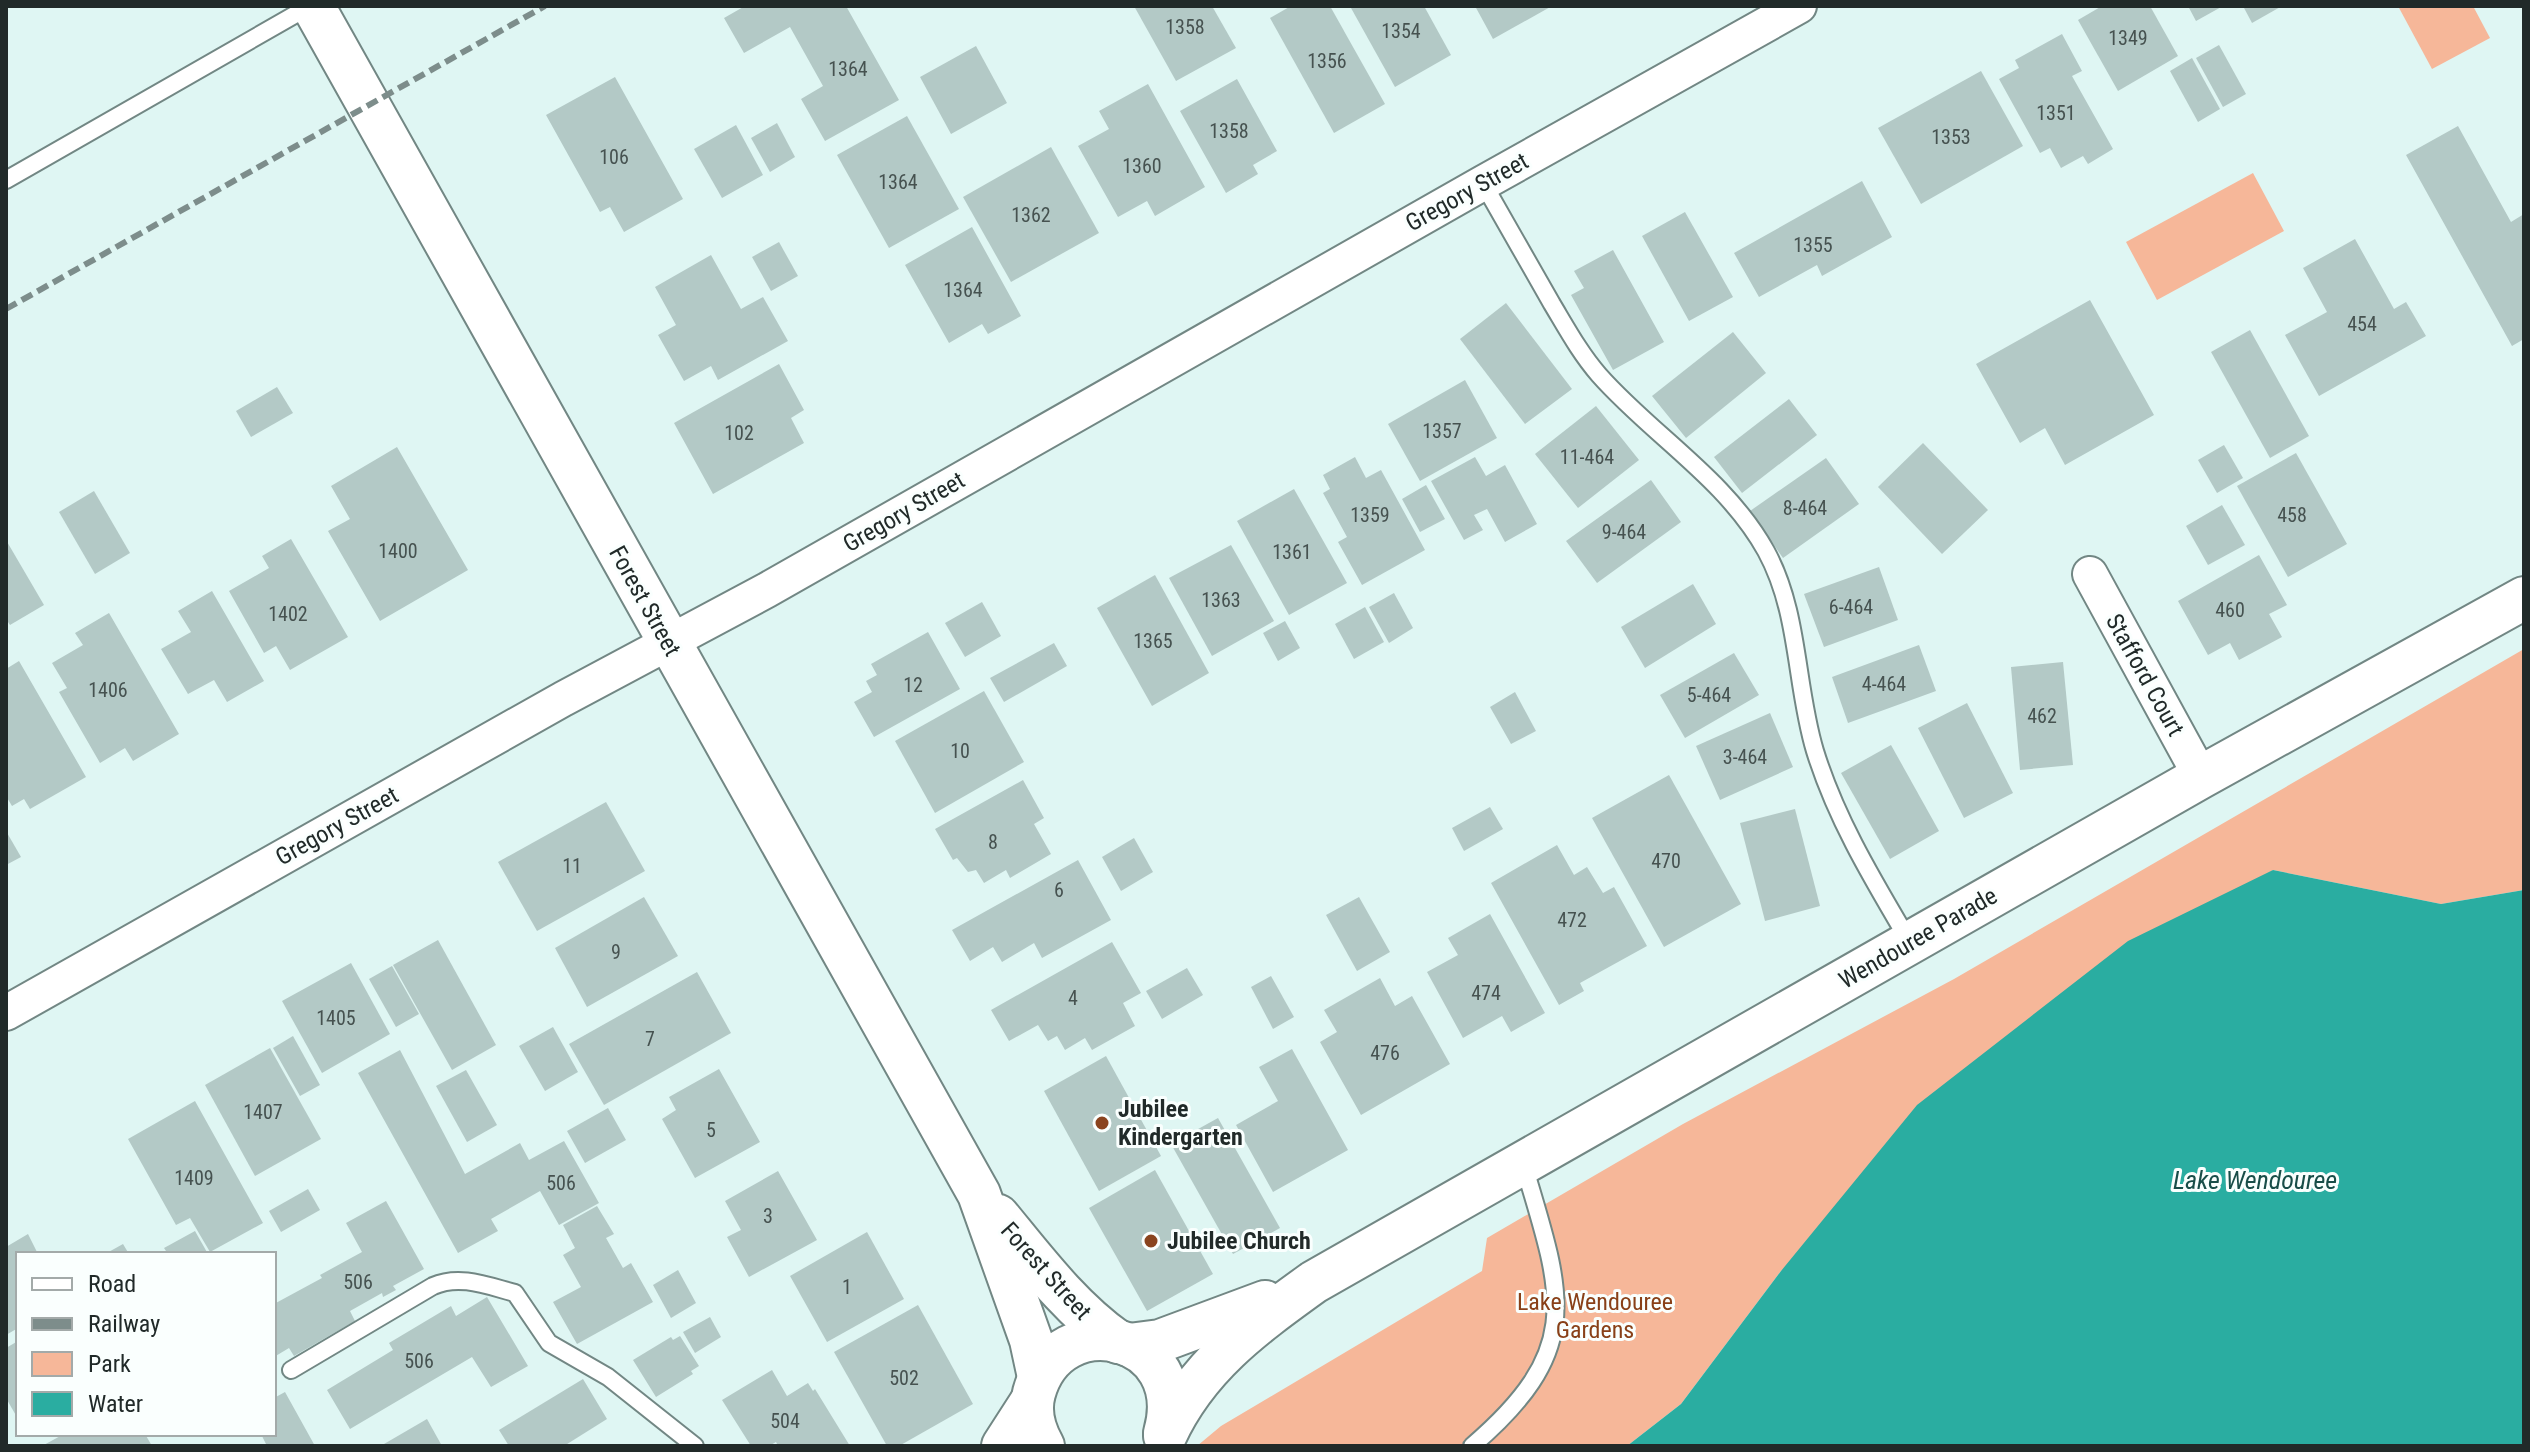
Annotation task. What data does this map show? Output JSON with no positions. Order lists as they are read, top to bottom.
{
  "streets": {
    "street": [
      "Gregory Street",
      "Forest Street",
      "Stafford Court",
      "Wendouree Parade"
    ]
  },
  "crossings": [
    ["Gregory Street", "Forest Street"],
    ["Forest Street", "Wendouree Parade"],
    ["Stafford Court", "Wendouree Parade"]
  ],
  "water": ["Lake Wendouree"],
  "parks": ["Lake Wendouree Gardens"],
  "places": ["Jubilee Kindergarten", "Jubilee Church"],
  "house_numbers": [
    "1358",
    "1354",
    "1349",
    "1356",
    "1364",
    "1351",
    "1358",
    "1353",
    "106",
    "1360",
    "1364",
    "1362",
    "1355",
    "1364",
    "454",
    "1357",
    "102",
    "11-464",
    "8-464",
    "1359",
    "458",
    "9-464",
    "1400",
    "1361",
    "1363",
    "6-464",
    "460",
    "1402",
    "1365",
    "4-464",
    "12",
    "1406",
    "5-464",
    "462",
    "10",
    "3-464",
    "8",
    "470",
    "11",
    "6",
    "472",
    "9",
    "474",
    "4",
    "1405",
    "7",
    "476",
    "1407",
    "5",
    "1409",
    "506",
    "3",
    "506",
    "1",
    "506",
    "502",
    "504"
  ],
  "legend": [
    "Road",
    "Railway",
    "Park",
    "Water"
  ]
}
